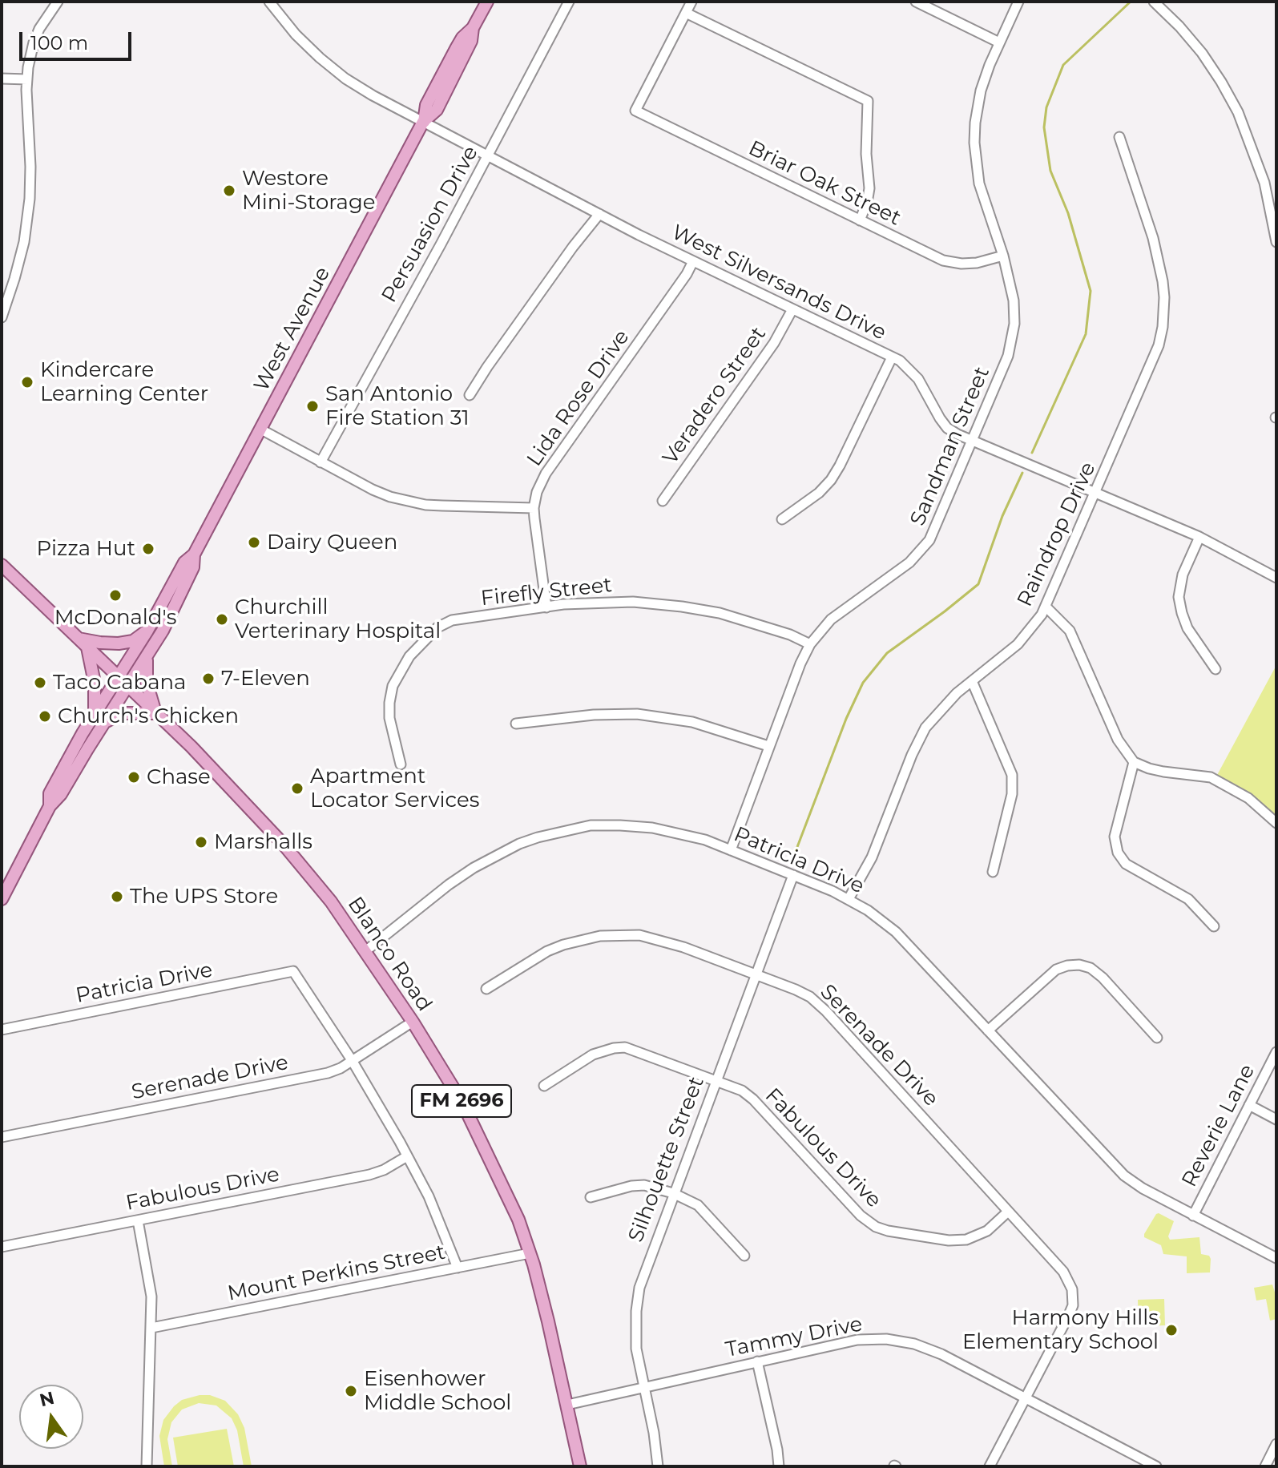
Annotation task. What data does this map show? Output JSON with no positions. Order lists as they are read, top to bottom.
{
  "streets": {
    "main road": ["West Avenue", "Blanco Road", "FM 2696"],
    "street": [
      "Briar Oak Street",
      "Persuasion Drive",
      "West Silversands Drive",
      "Veradero Street",
      "Lida Rose Drive",
      "Sandman Street",
      "Raindrop Drive",
      "Firefly Street",
      "Patricia Drive",
      "Serenade Drive",
      "Reverie Lane",
      "Fabulous Drive",
      "Silhouette Street",
      "Mount Perkins Street",
      "Tammy Drive"
    ]
  },
  "crossings": [
    ["Briar Oak Street", "Sandman Street"],
    ["Persuasion Drive", "West Silversands Drive"],
    ["West Silversands Drive", "West Avenue"],
    ["West Silversands Drive", "Veradero Street"],
    ["West Silversands Drive", "Lida Rose Drive"],
    ["West Silversands Drive", "Sandman Street"],
    ["West Silversands Drive", "Raindrop Drive"],
    ["West Avenue", "Blanco Road"],
    ["Lida Rose Drive", "Firefly Street"],
    ["Sandman Street", "Firefly Street"],
    ["Sandman Street", "Patricia Drive"],
    ["Raindrop Drive", "Patricia Drive"],
    ["Patricia Drive", "Blanco Road"],
    ["Patricia Drive", "Serenade Drive"],
    ["Patricia Drive", "Reverie Lane"],
    ["Patricia Drive", "Silhouette Street"],
    ["Blanco Road", "Serenade Drive"],
    ["Blanco Road", "Mount Perkins Street"],
    ["Blanco Road", "Tammy Drive"],
    ["Serenade Drive", "Fabulous Drive"],
    ["Serenade Drive", "Silhouette Street"],
    ["Serenade Drive", "Tammy Drive"],
    ["Fabulous Drive", "Silhouette Street"],
    ["Silhouette Street", "Tammy Drive"]
  ],
  "places": [
    "Westore Mini-Storage",
    "Kindercare Learning Center",
    "San Antonio Fire Station 31",
    "Dairy Queen",
    "Pizza Hut",
    "McDonald's",
    "Churchill Verterinary Hospital",
    "7-Eleven",
    "Taco Cabana",
    "Church's Chicken",
    "Chase",
    "Apartment Locator Services",
    "Marshalls",
    "The UPS Store",
    "Harmony Hills Elementary School",
    "Eisenhower Middle School"
  ],
  "scale_bar": "100 m",
  "north": "top"
}
